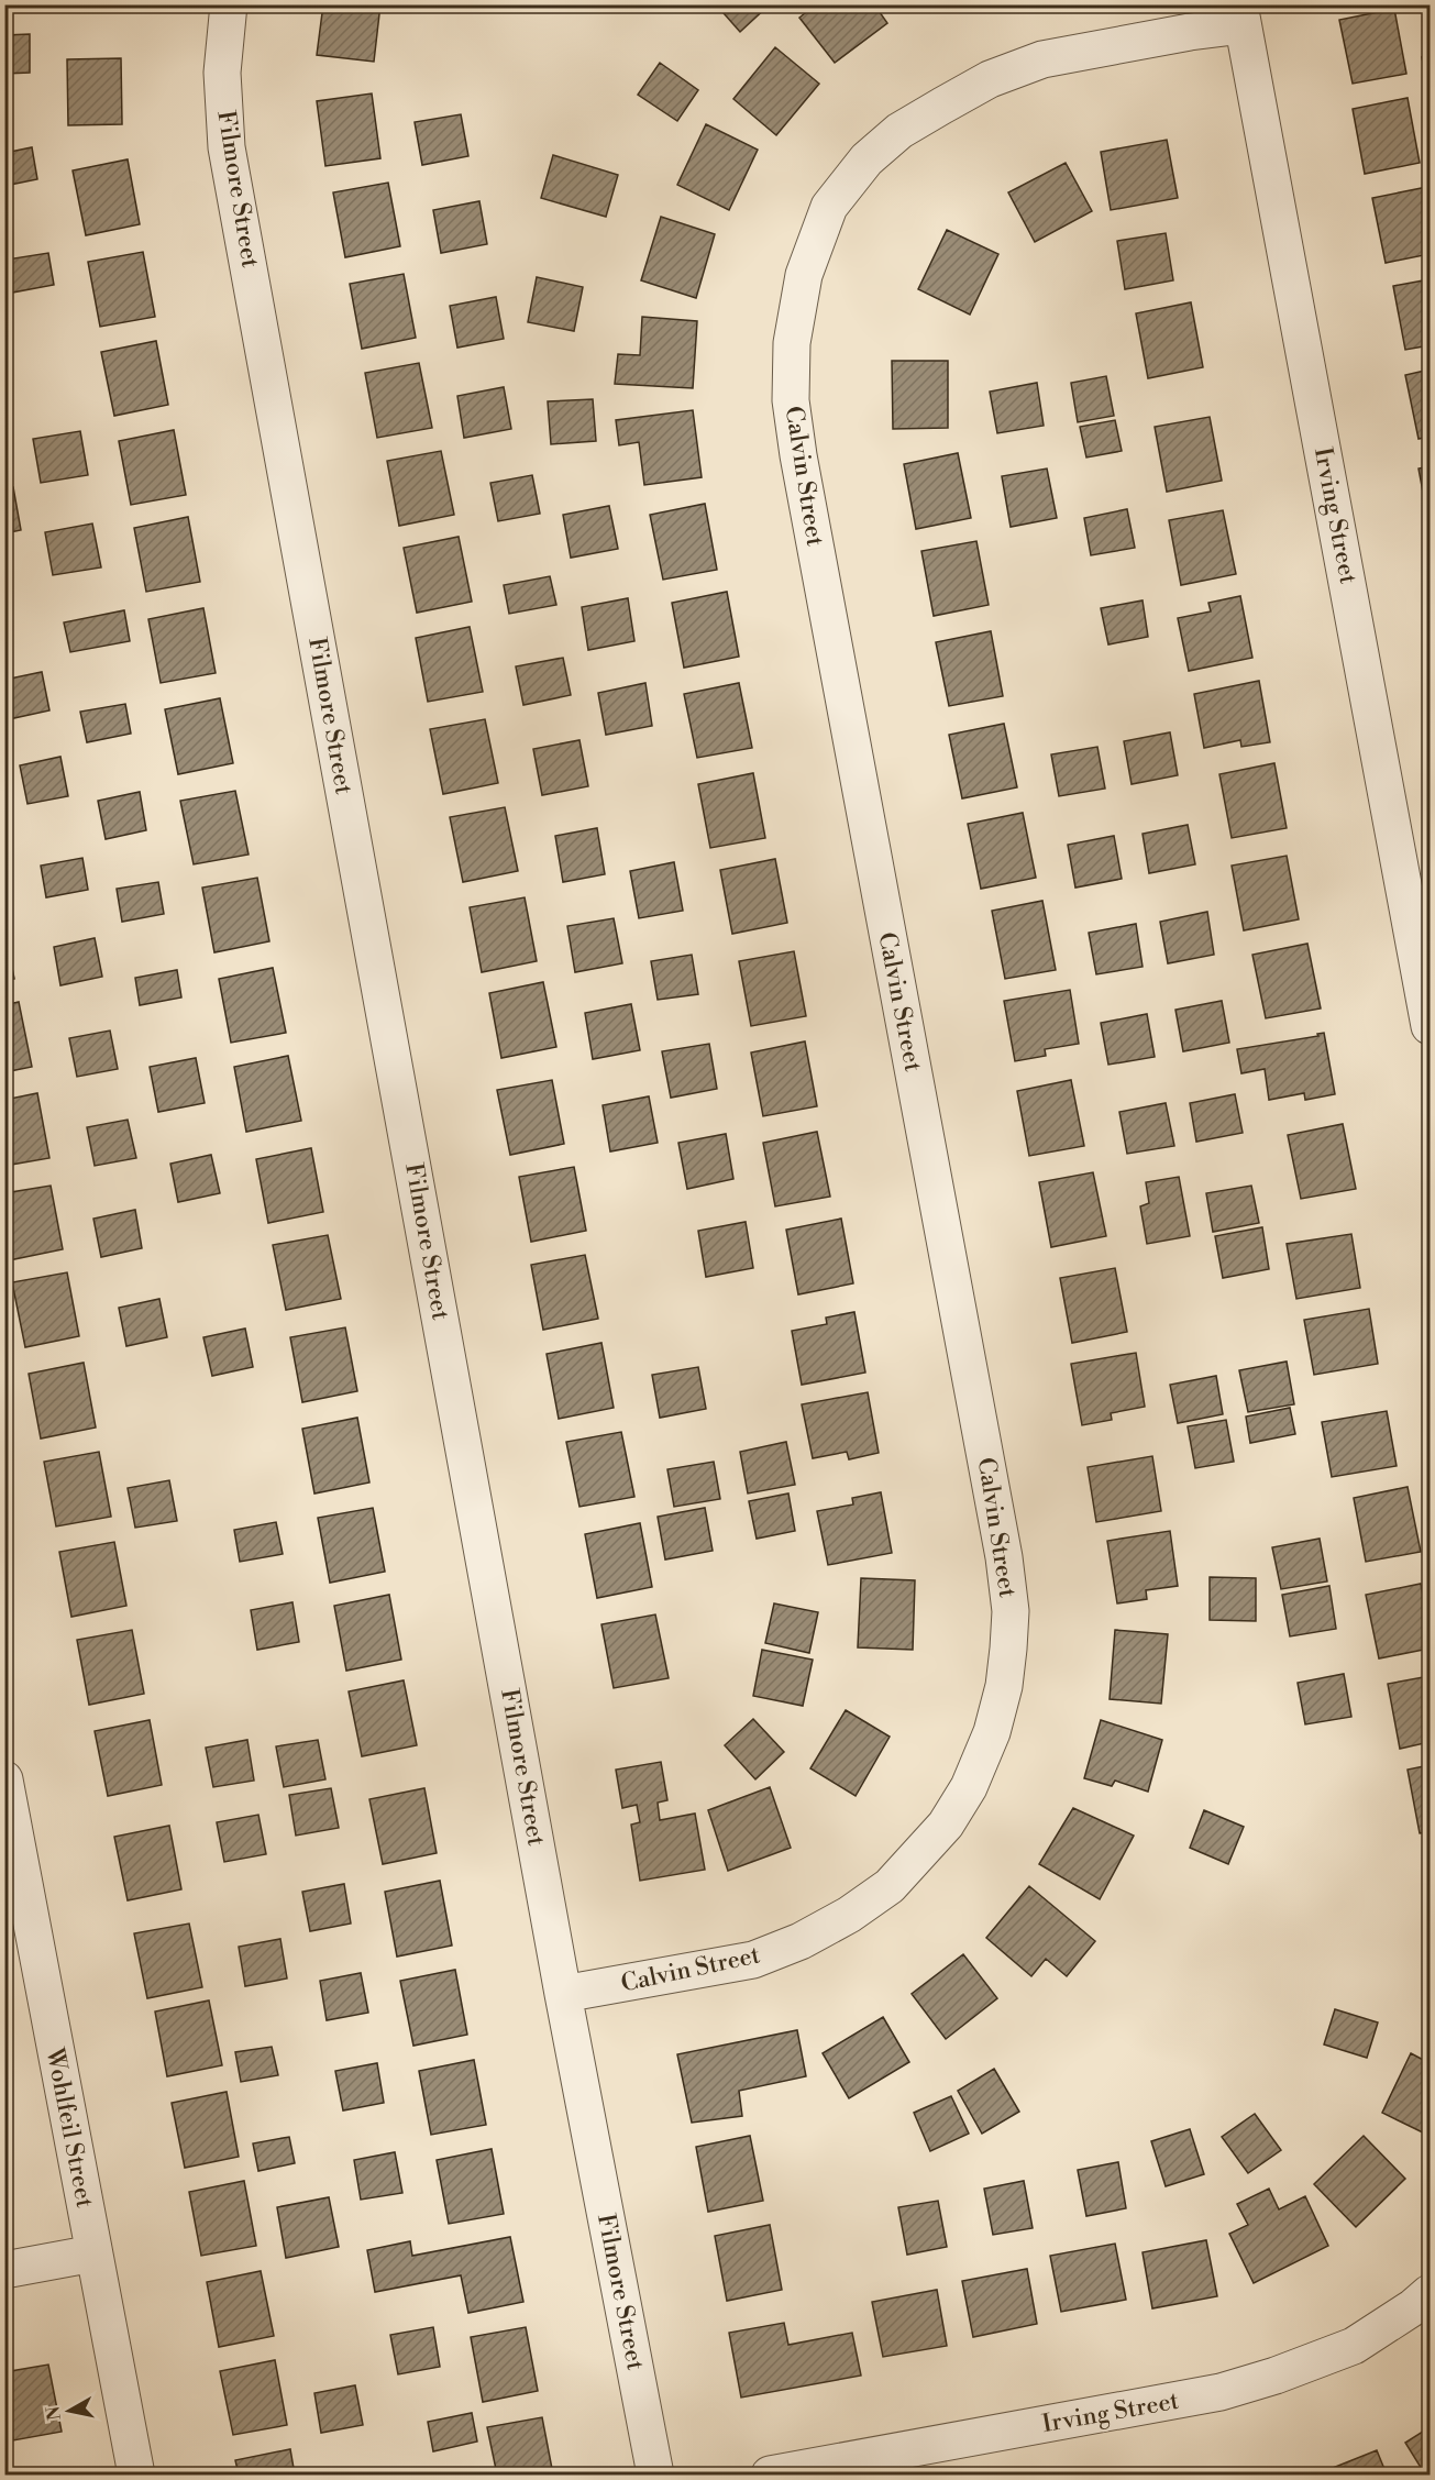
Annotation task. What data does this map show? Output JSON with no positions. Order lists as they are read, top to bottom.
{
  "streets": {
    "street": [
      "Filmore Street",
      "Calvin Street",
      "Irving Street",
      "Wohlfeil Street"
    ]
  },
  "crossings": [
    ["Filmore Street", "Calvin Street"],
    ["Calvin Street", "Irving Street"]
  ],
  "north": "left"
}
